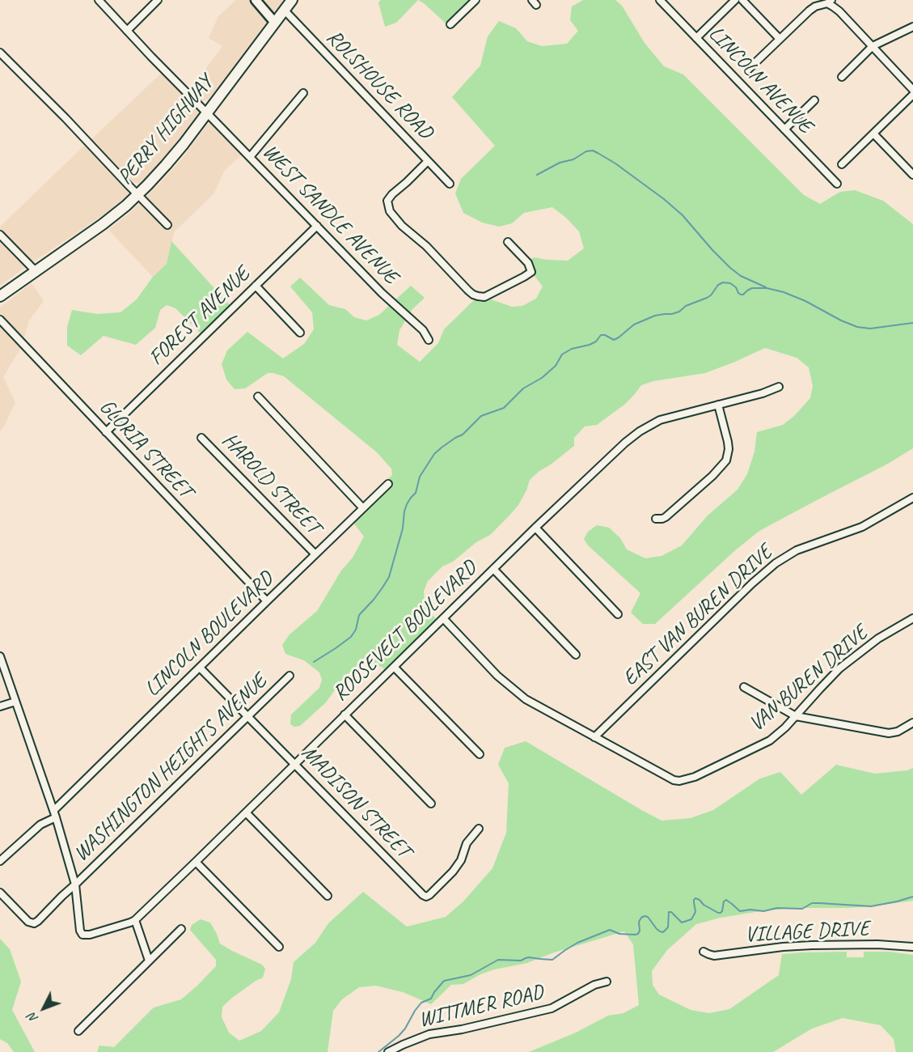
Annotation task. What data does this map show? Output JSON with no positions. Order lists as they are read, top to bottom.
{
  "streets": {
    "main road": ["PERRY HIGHWAY"],
    "street": [
      "LINCOLN AVENUE",
      "ROLSHOUSE ROAD",
      "WEST SANDLE AVENUE",
      "FOREST AVENUE",
      "GLORIA STREET",
      "HAROLD STREET",
      "EAST VAN BUREN DRIVE",
      "ROOSEVELT BOULEVARD",
      "LINCOLN BOULEVARD",
      "VAN BUREN DRIVE",
      "WASHINGTON HEIGHTS AVENUE",
      "MADISON STREET",
      "VILLAGE DRIVE",
      "WITTMER ROAD"
    ]
  },
  "crossings": [
    ["ROLSHOUSE ROAD", "PERRY HIGHWAY"],
    ["PERRY HIGHWAY", "WEST SANDLE AVENUE"],
    ["WEST SANDLE AVENUE", "FOREST AVENUE"],
    ["FOREST AVENUE", "GLORIA STREET"],
    ["GLORIA STREET", "LINCOLN BOULEVARD"],
    ["HAROLD STREET", "LINCOLN BOULEVARD"],
    ["EAST VAN BUREN DRIVE", "VAN BUREN DRIVE"],
    ["ROOSEVELT BOULEVARD", "WASHINGTON HEIGHTS AVENUE"],
    ["ROOSEVELT BOULEVARD", "MADISON STREET"],
    ["LINCOLN BOULEVARD", "MADISON STREET"],
    ["WASHINGTON HEIGHTS AVENUE", "MADISON STREET"]
  ],
  "north": "bottom left"
}
